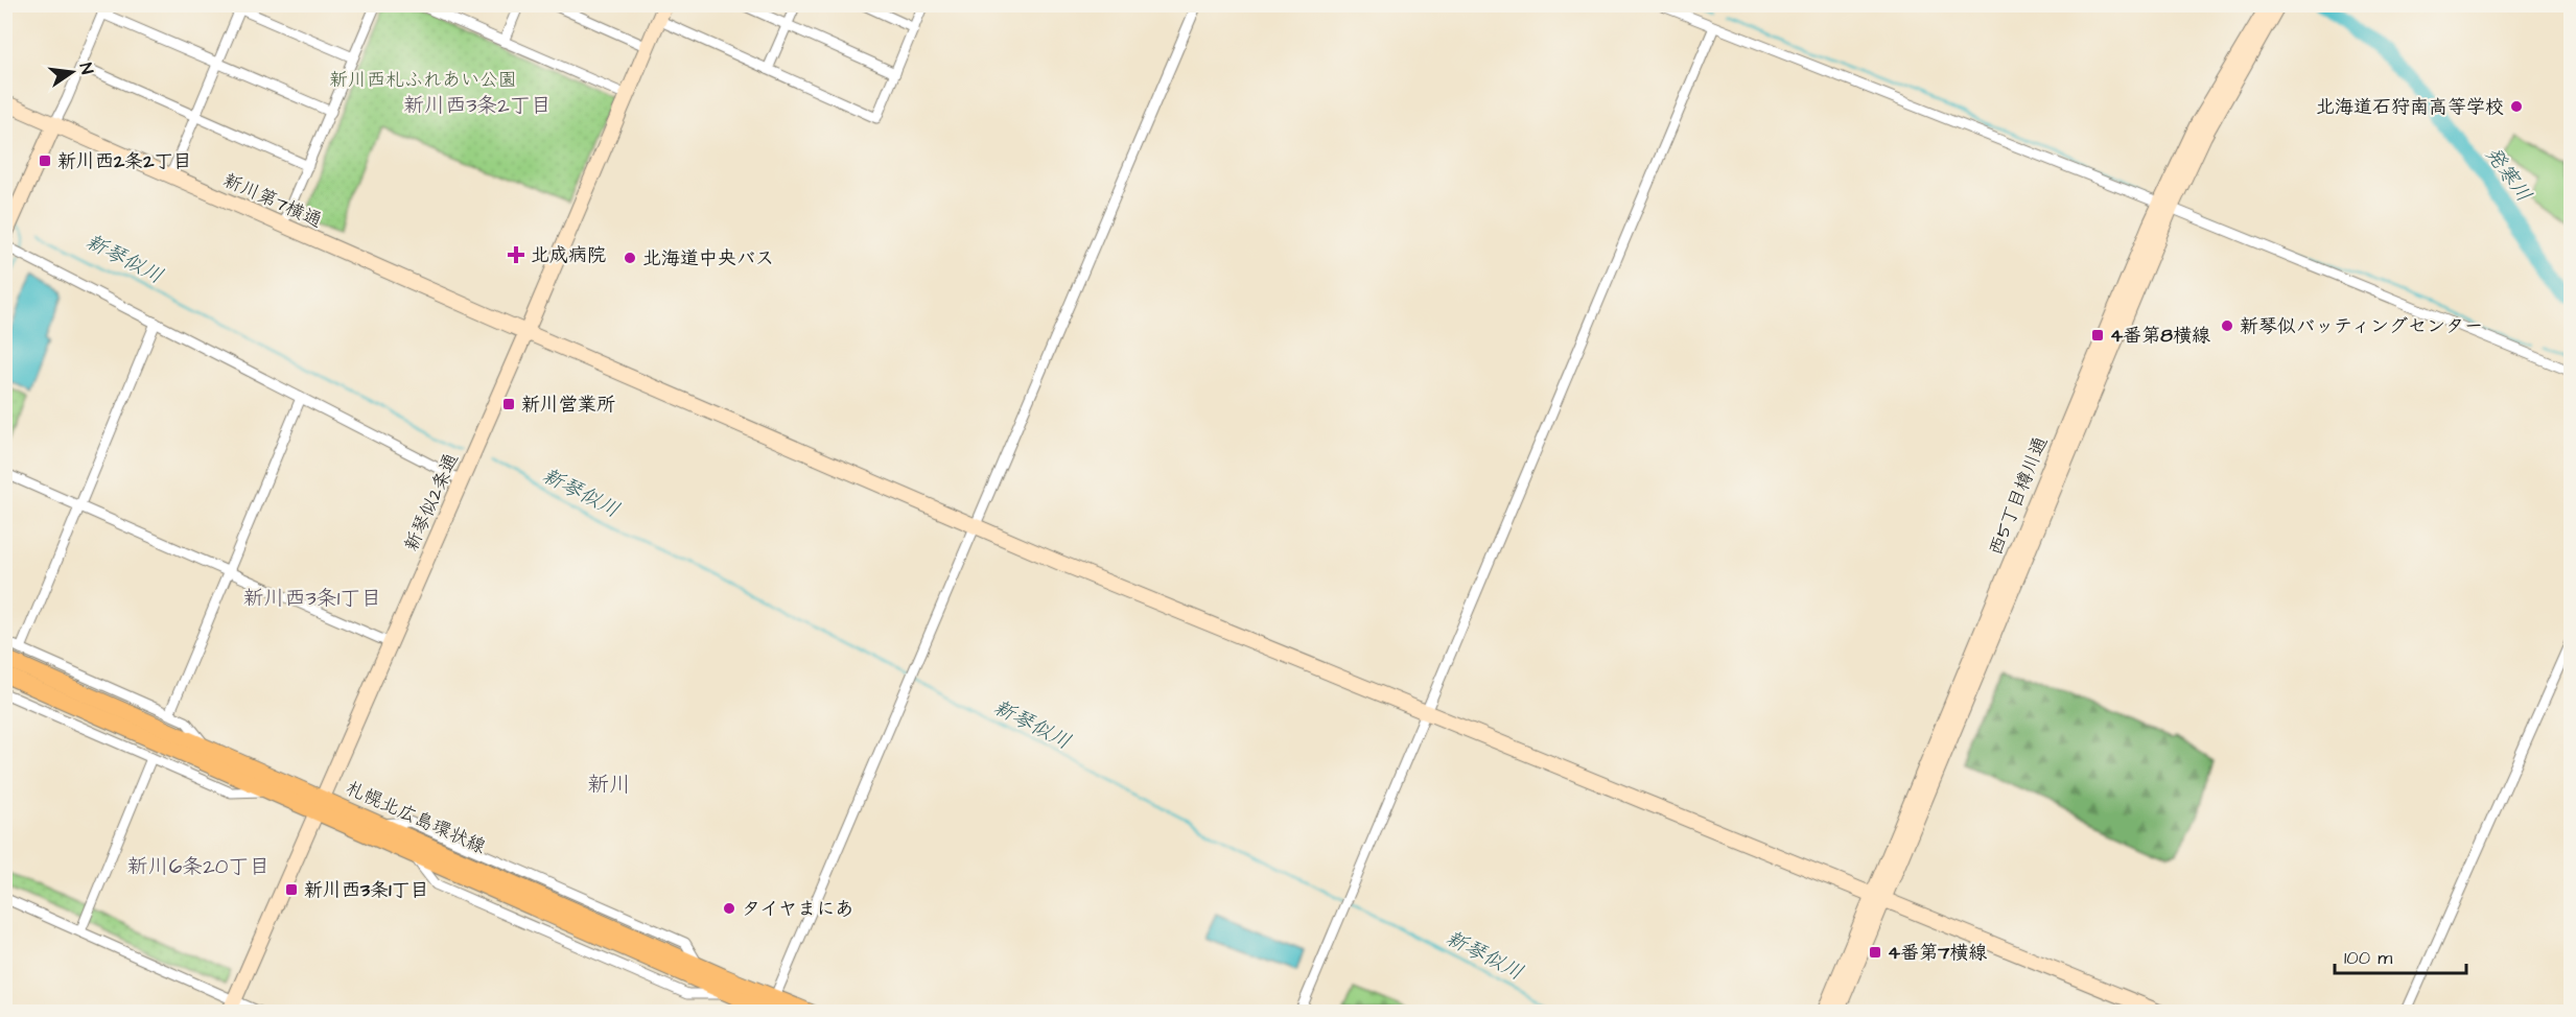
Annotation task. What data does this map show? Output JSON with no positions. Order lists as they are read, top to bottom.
{
  "streets": {
    "main road": ["札幌北広島環状線"],
    "street": ["新川第7横通", "西5丁目樽川通", "新琴似2条通"]
  },
  "crossings": [
    ["新川第7横通", "西5丁目樽川通"],
    ["新川第7横通", "新琴似2条通"],
    ["新琴似2条通", "札幌北広島環状線"]
  ],
  "districts": [
    "新川西3条2丁目",
    "新川西3条1丁目",
    "新川",
    "新川6条20丁目"
  ],
  "water": ["発寒川", "新琴似川"],
  "parks": ["新川西札ふれあい公園"],
  "places": {
    "other": [
      "北海道石狩南高等学校",
      "北海道中央バス",
      "新琴似バッティングセンター",
      "タイヤまにあ"
    ],
    "transit": [
      "新川西2条2丁目",
      "4番第8横線",
      "新川営業所",
      "新川西3条1丁目",
      "4番第7横線"
    ],
    "health": ["北成病院"]
  },
  "scale_bar": "100 m",
  "north": "right"
}
